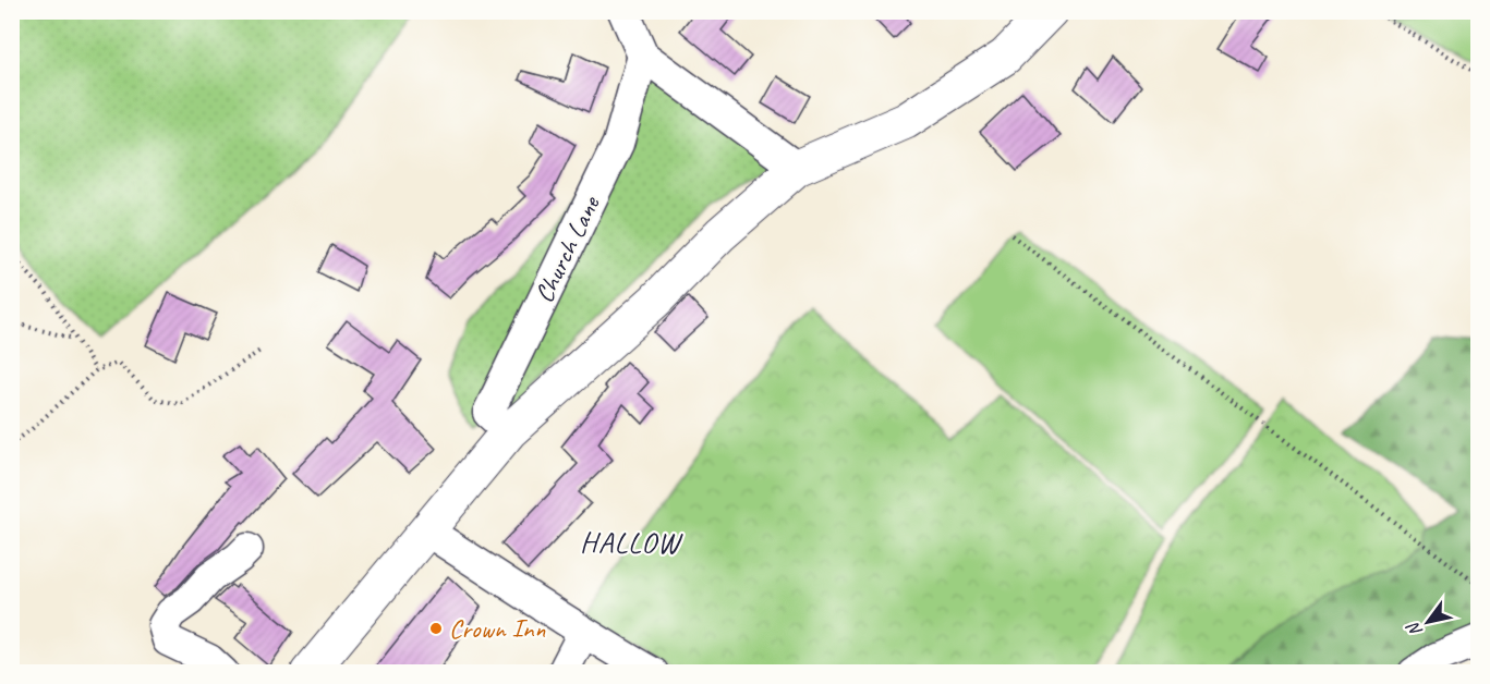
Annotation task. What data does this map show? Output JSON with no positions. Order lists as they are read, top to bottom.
{
  "streets": {
    "street": ["Church Lane"]
  },
  "districts": ["HALLOW"],
  "places": ["Crown Inn"],
  "north": "bottom left"
}
